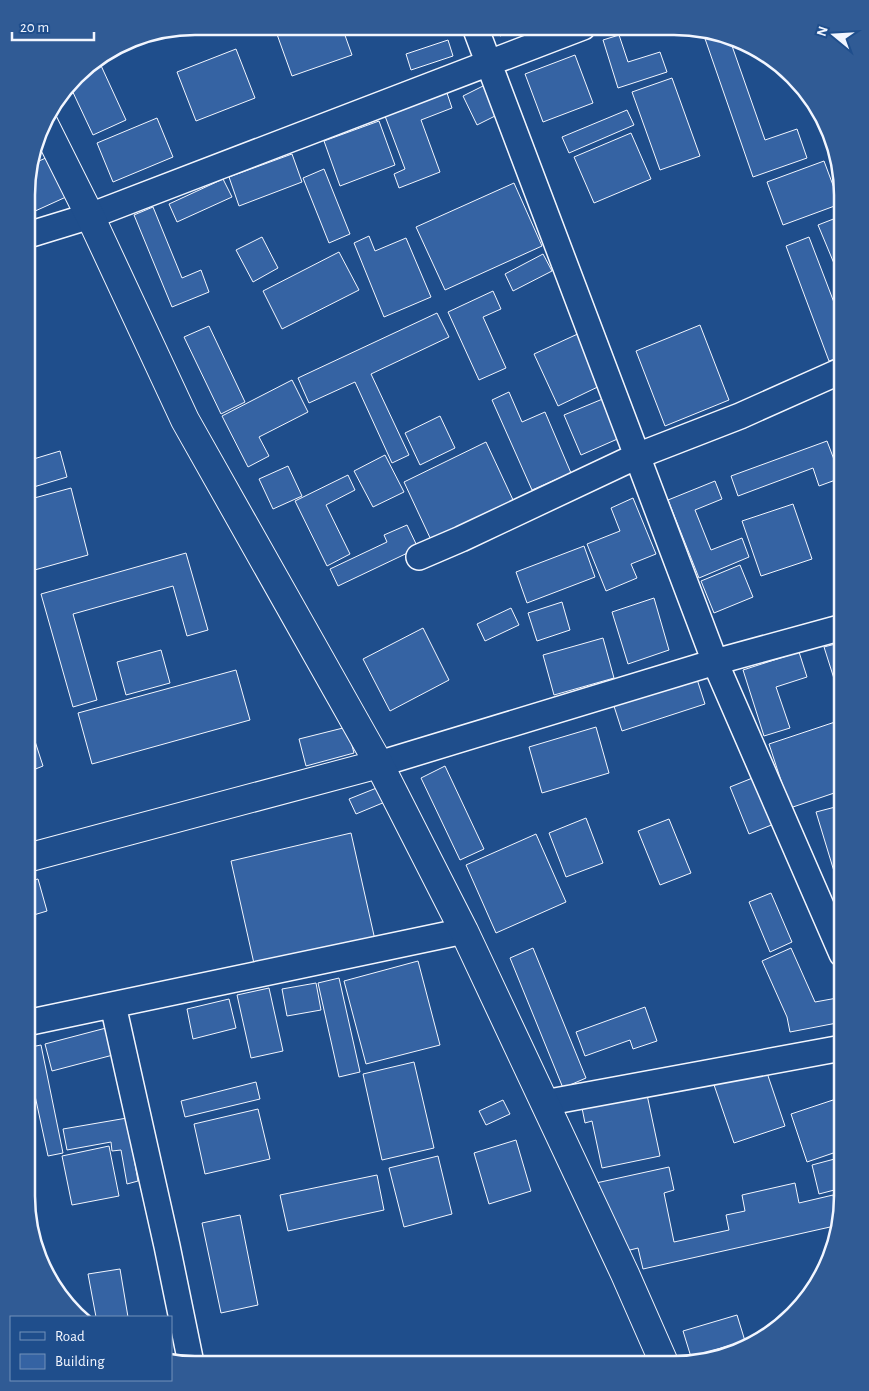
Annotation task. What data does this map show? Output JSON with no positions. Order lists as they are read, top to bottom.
{
  "legend": ["Road", "Building"],
  "scale_bar": "20 m",
  "north": "left"
}
